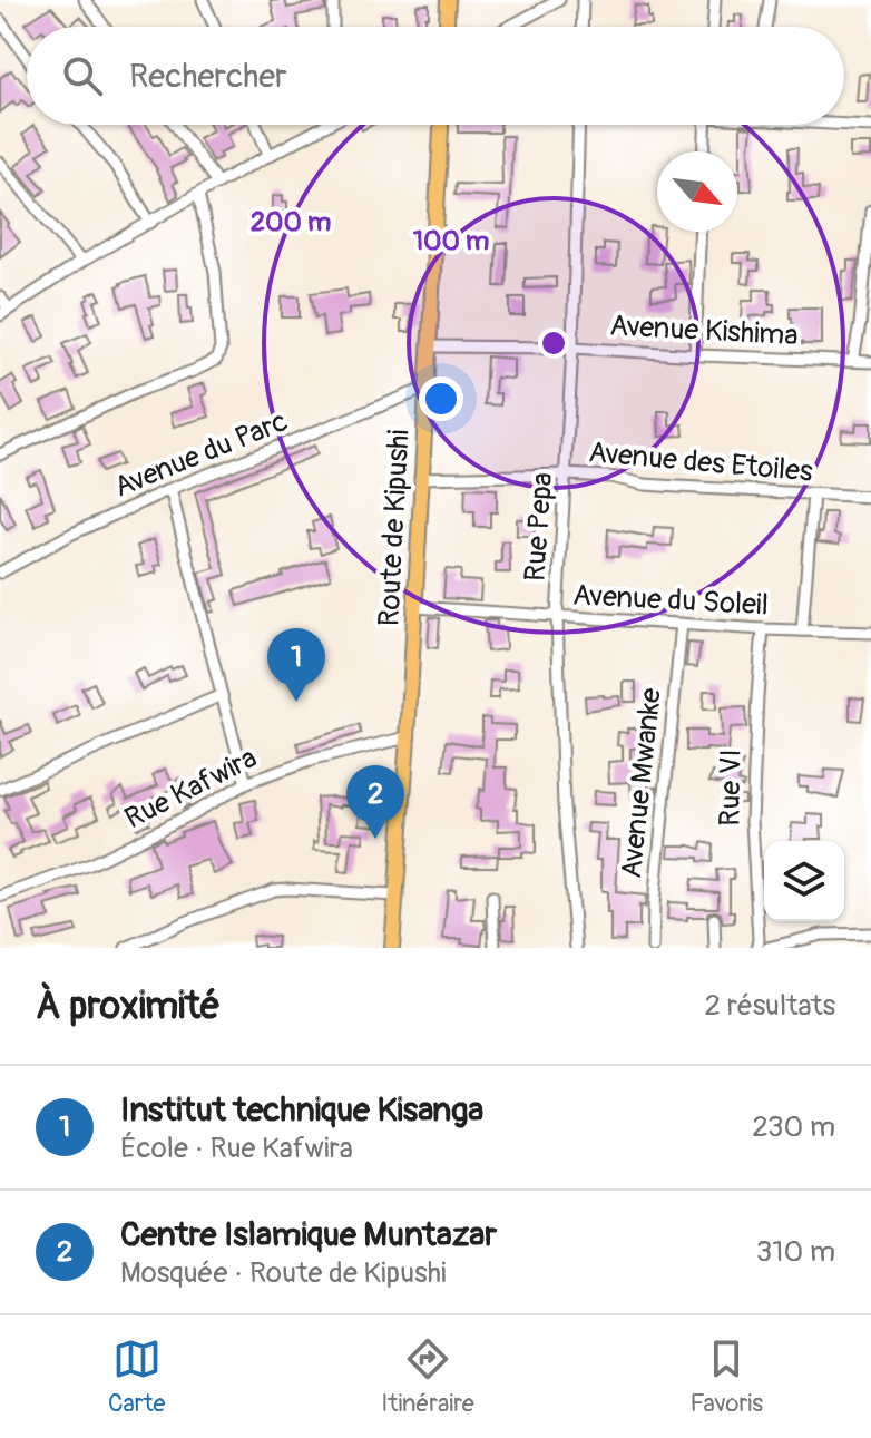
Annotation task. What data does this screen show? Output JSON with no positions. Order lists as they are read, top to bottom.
{
  "streets": {
    "main road": ["Route de Kipushi"],
    "street": [
      "Avenue Kishima",
      "Avenue du Parc",
      "Avenue des Etoiles",
      "Rue Pepa",
      "Avenue du Soleil",
      "Avenue Mwanke",
      "Rue Kafwira",
      "Rue VI"
    ]
  },
  "crossings": [
    ["Avenue Kishima", "Rue Pepa"],
    ["Avenue Kishima", "Route de Kipushi"],
    ["Avenue du Parc", "Route de Kipushi"],
    ["Avenue des Etoiles", "Rue Pepa"],
    ["Avenue des Etoiles", "Route de Kipushi"],
    ["Rue Pepa", "Avenue du Soleil"],
    ["Route de Kipushi", "Avenue du Soleil"],
    ["Route de Kipushi", "Rue Kafwira"],
    ["Avenue du Soleil", "Avenue Mwanke"],
    ["Avenue du Soleil", "Rue VI"]
  ],
  "north": "bottom right",
  "page": {
    "search": "Rechercher",
    "pins": ["1", "2"],
    "heading": ["À proximité", "2 résultats"],
    "list": [
      {
        "mark": "1",
        "name": "Institut technique Kisanga",
        "note": "École · Rue Kafwira",
        "value": "230 m"
      },
      {
        "mark": "2",
        "name": "Centre Islamique Muntazar",
        "note": "Mosquée · Route de Kipushi",
        "value": "310 m"
      }
    ],
    "nav": ["Carte", "Itinéraire", "Favoris"]
  },
  "rings": ["200 m", "100 m"]
}
